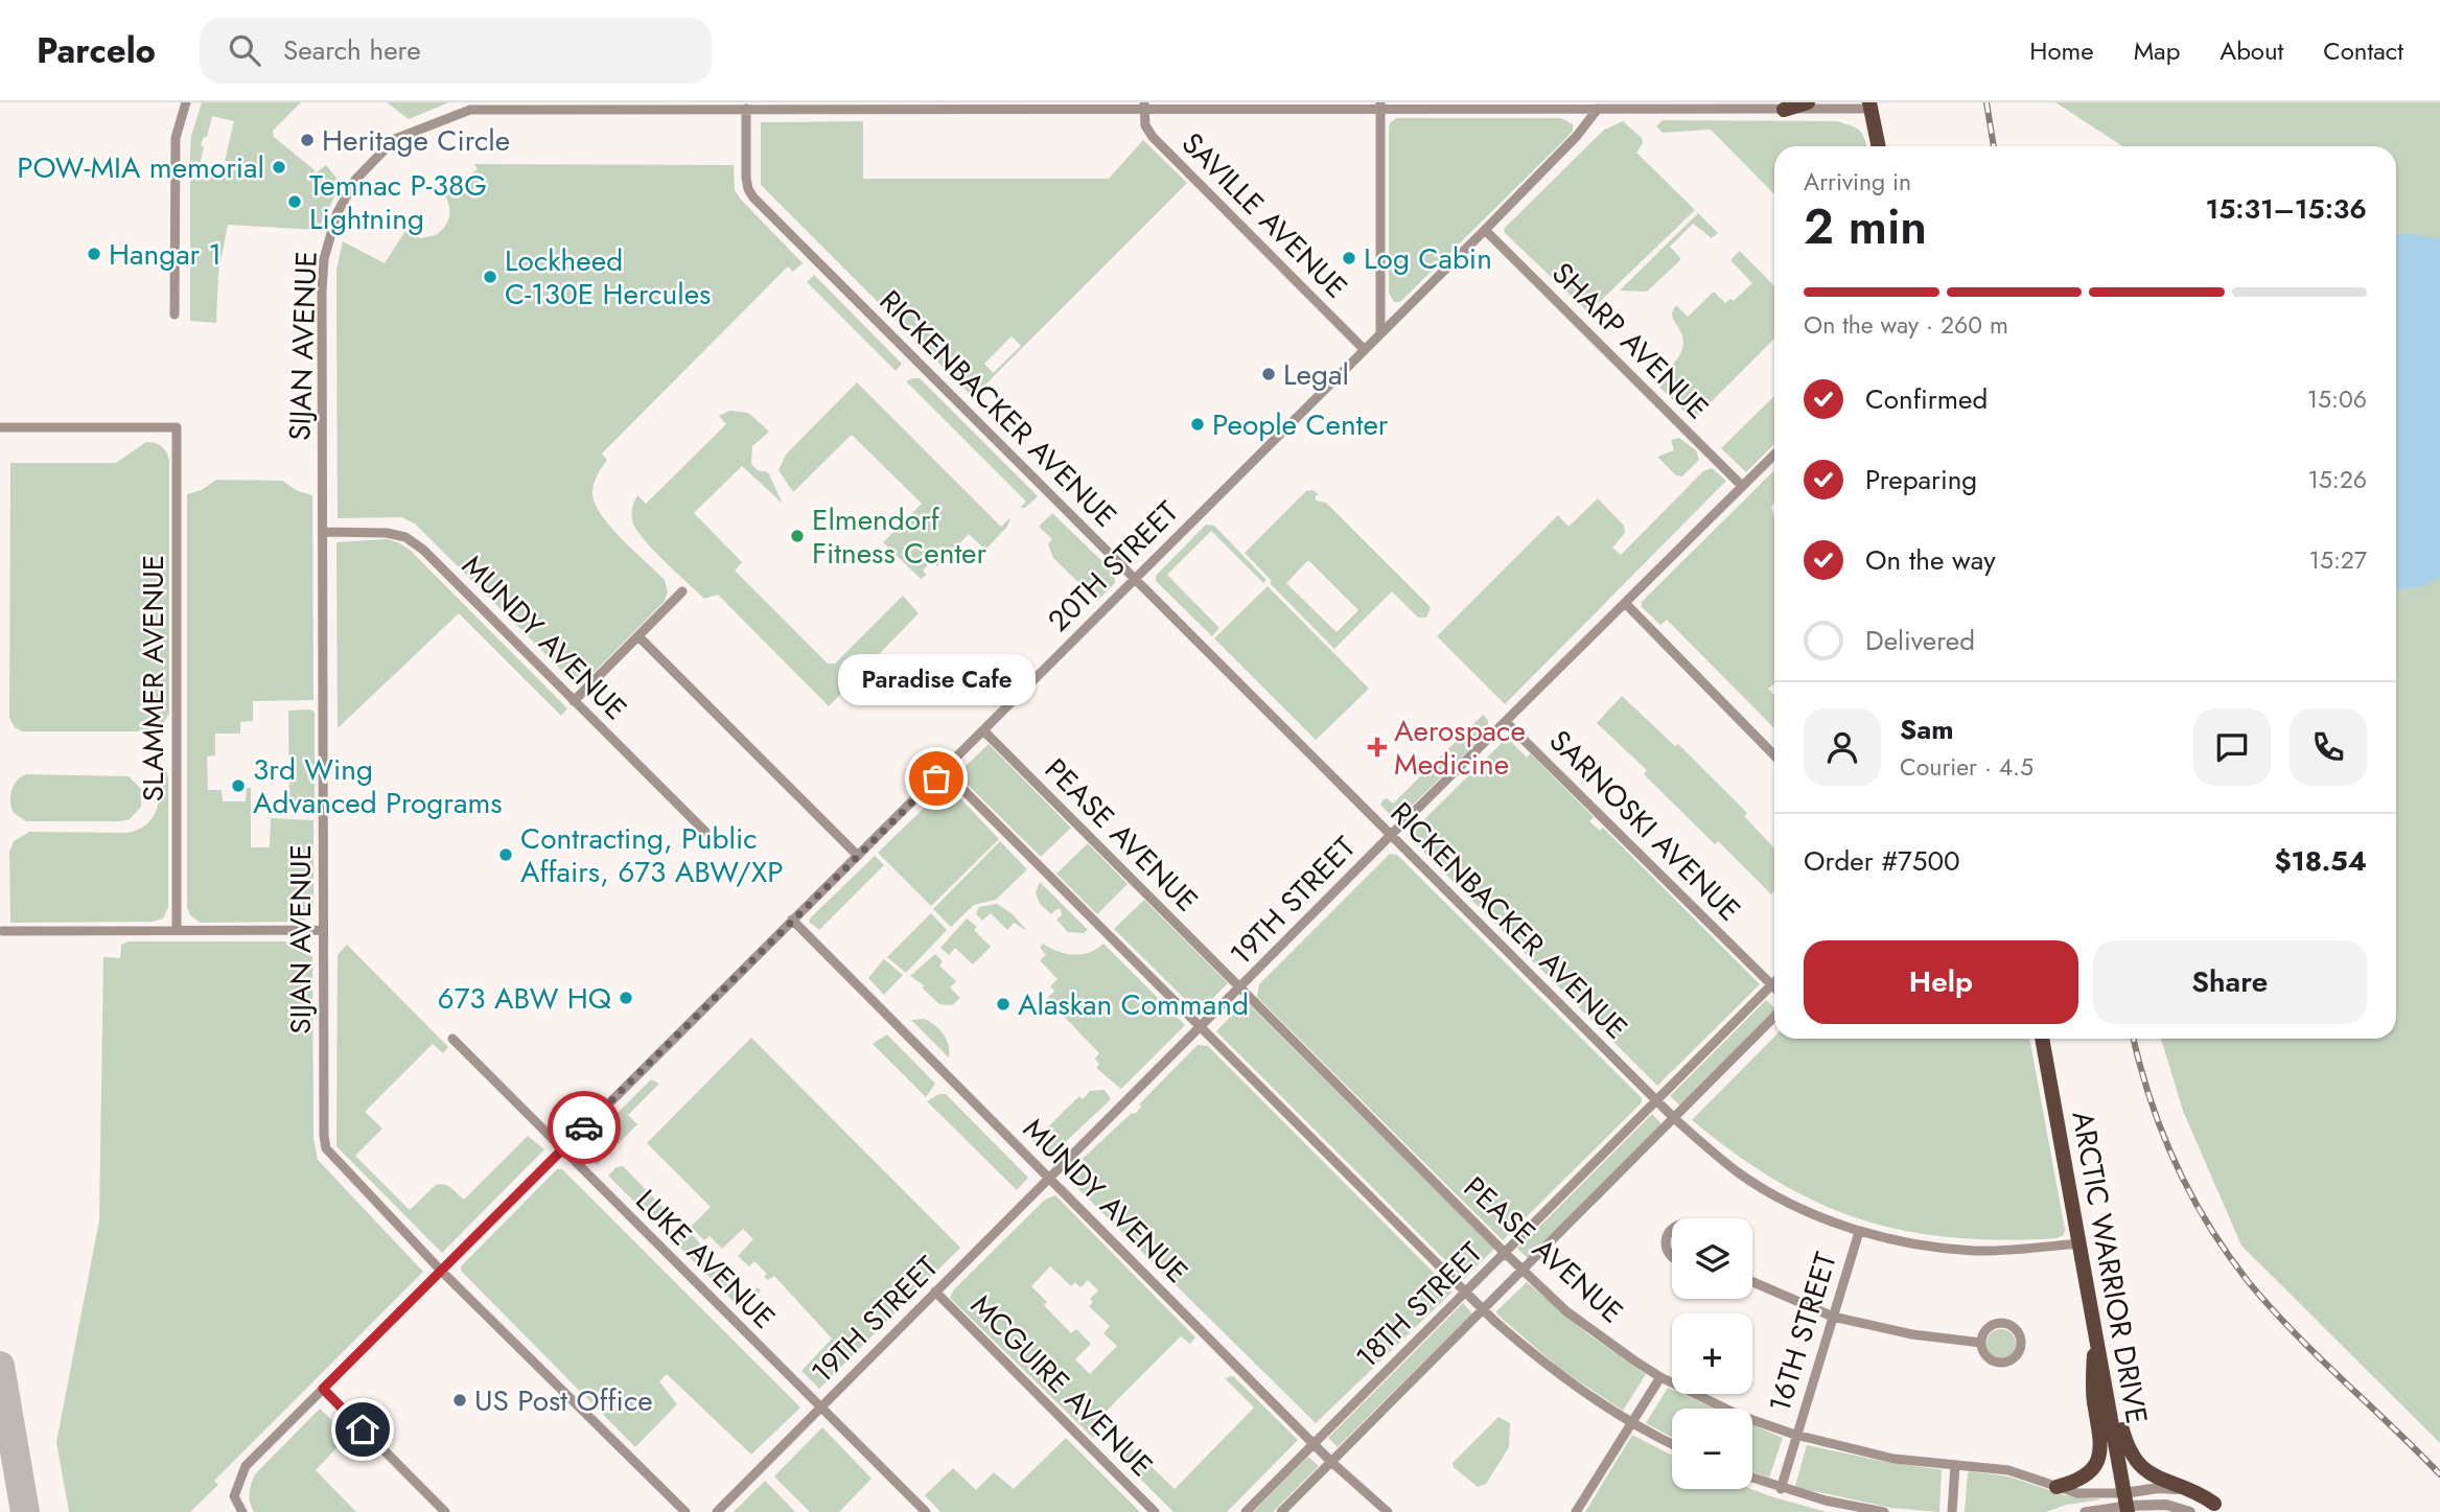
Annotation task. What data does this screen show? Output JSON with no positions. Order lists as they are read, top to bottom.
{
  "streets": {
    "main road": ["ARCTIC WARRIOR DRIVE"],
    "street": [
      "SAVILLE AVENUE",
      "SHARP AVENUE",
      "SIJAN AVENUE",
      "RICKENBACKER AVENUE",
      "20TH STREET",
      "MUNDY AVENUE",
      "SLAMMER AVENUE",
      "SARNOSKI AVENUE",
      "PEASE AVENUE",
      "19TH STREET",
      "LUKE AVENUE",
      "18TH STREET",
      "16TH STREET",
      "MCGUIRE AVENUE"
    ]
  },
  "crossings": [
    ["SAVILLE AVENUE", "SIJAN AVENUE"],
    ["SAVILLE AVENUE", "20TH STREET"],
    ["SHARP AVENUE", "20TH STREET"],
    ["SHARP AVENUE", "19TH STREET"],
    ["SIJAN AVENUE", "RICKENBACKER AVENUE"],
    ["SIJAN AVENUE", "20TH STREET"],
    ["SIJAN AVENUE", "MUNDY AVENUE"],
    ["RICKENBACKER AVENUE", "20TH STREET"],
    ["RICKENBACKER AVENUE", "19TH STREET"],
    ["RICKENBACKER AVENUE", "ARCTIC WARRIOR DRIVE"],
    ["RICKENBACKER AVENUE", "18TH STREET"],
    ["RICKENBACKER AVENUE", "16TH STREET"],
    ["20TH STREET", "MUNDY AVENUE"],
    ["20TH STREET", "PEASE AVENUE"],
    ["20TH STREET", "LUKE AVENUE"],
    ["MUNDY AVENUE", "19TH STREET"],
    ["MUNDY AVENUE", "18TH STREET"],
    ["SARNOSKI AVENUE", "19TH STREET"],
    ["SARNOSKI AVENUE", "18TH STREET"],
    ["PEASE AVENUE", "19TH STREET"],
    ["PEASE AVENUE", "ARCTIC WARRIOR DRIVE"],
    ["PEASE AVENUE", "18TH STREET"],
    ["PEASE AVENUE", "16TH STREET"],
    ["19TH STREET", "LUKE AVENUE"],
    ["19TH STREET", "MCGUIRE AVENUE"]
  ],
  "places": {
    "other": [
      "Heritage Circle",
      "POW-MIA memorial",
      "Temnac P-38G Lightning",
      "Hangar 1",
      "Log Cabin",
      "Lockheed C-130E Hercules",
      "Legal",
      "People Center",
      "Elmendorf Fitness Center",
      "Paradise Cafe",
      "3rd Wing Advanced Programs",
      "Contracting, Public Affairs, 673 ABW/XP",
      "673 ABW HQ",
      "Alaskan Command",
      "US Post Office"
    ],
    "health": ["Aerospace Medicine"]
  },
  "page": {
    "header": "Parcelo",
    "search": "Search here",
    "nav": [
      "Home",
      "Map",
      "About",
      "Contact"
    ],
    "heading": ["2 min", "Arriving in", "15:31–15:36"],
    "panel": [
      "Sam",
      "Courier · 4.5",
      "Order #7500",
      "$18.54"
    ],
    "bar": "On the way · 260 m",
    "list": [
      ["Confirmed", "15:06"],
      ["Preparing", "15:26"],
      ["On the way", "15:27"],
      "Delivered"
    ],
    "bubble": "Paradise Cafe",
    "buttons": ["Help", "Share"],
    "map_buttons": ["+", "−"]
  }
}
